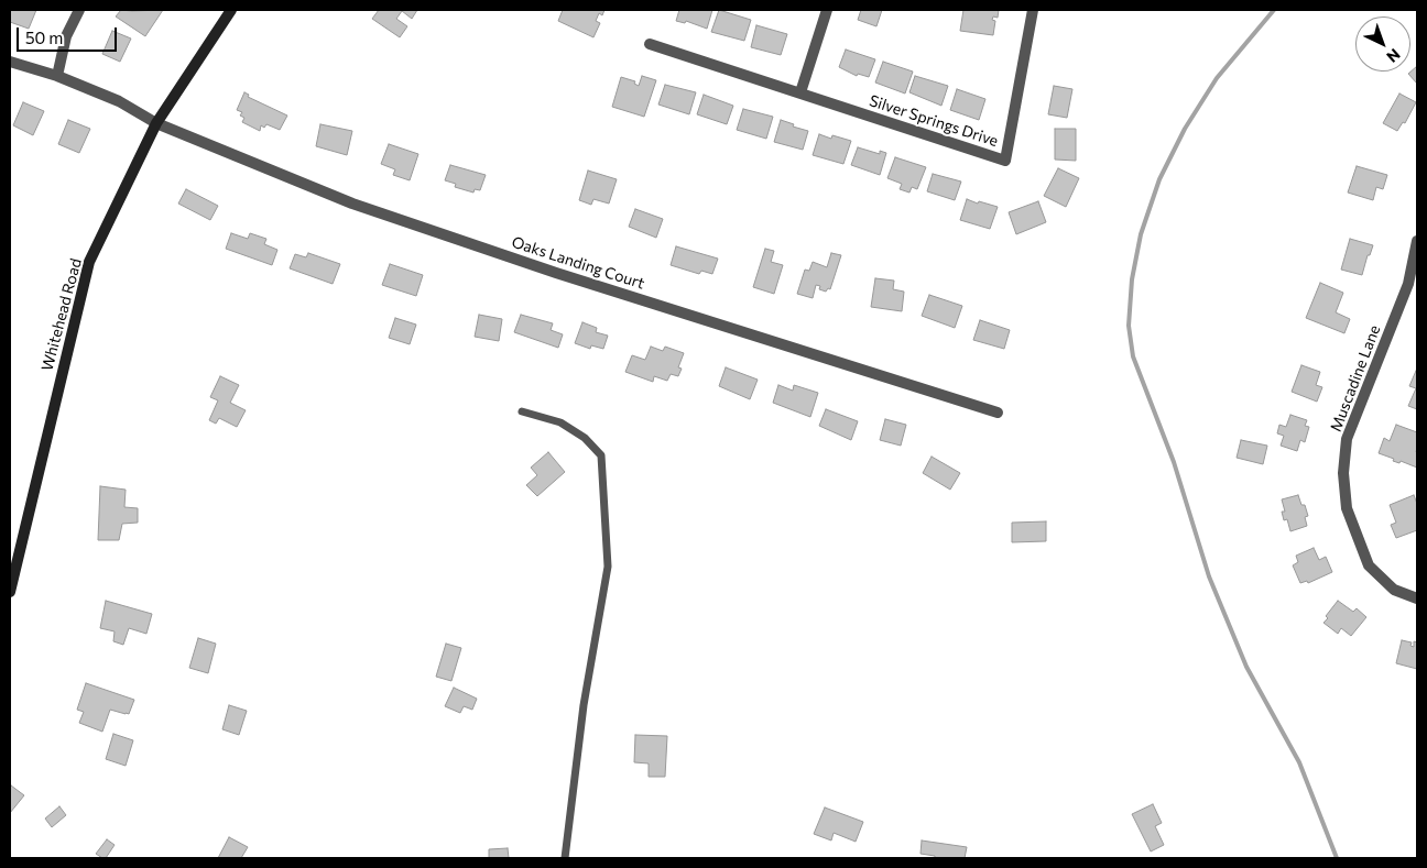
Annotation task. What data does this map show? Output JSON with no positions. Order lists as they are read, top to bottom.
{
  "streets": {
    "street": [
      "Silver Springs Drive",
      "Oaks Landing Court",
      "Whitehead Road",
      "Muscadine Lane"
    ]
  },
  "crossings": [
    ["Oaks Landing Court", "Whitehead Road"]
  ],
  "scale_bar": "50 m",
  "north": "bottom right"
}
